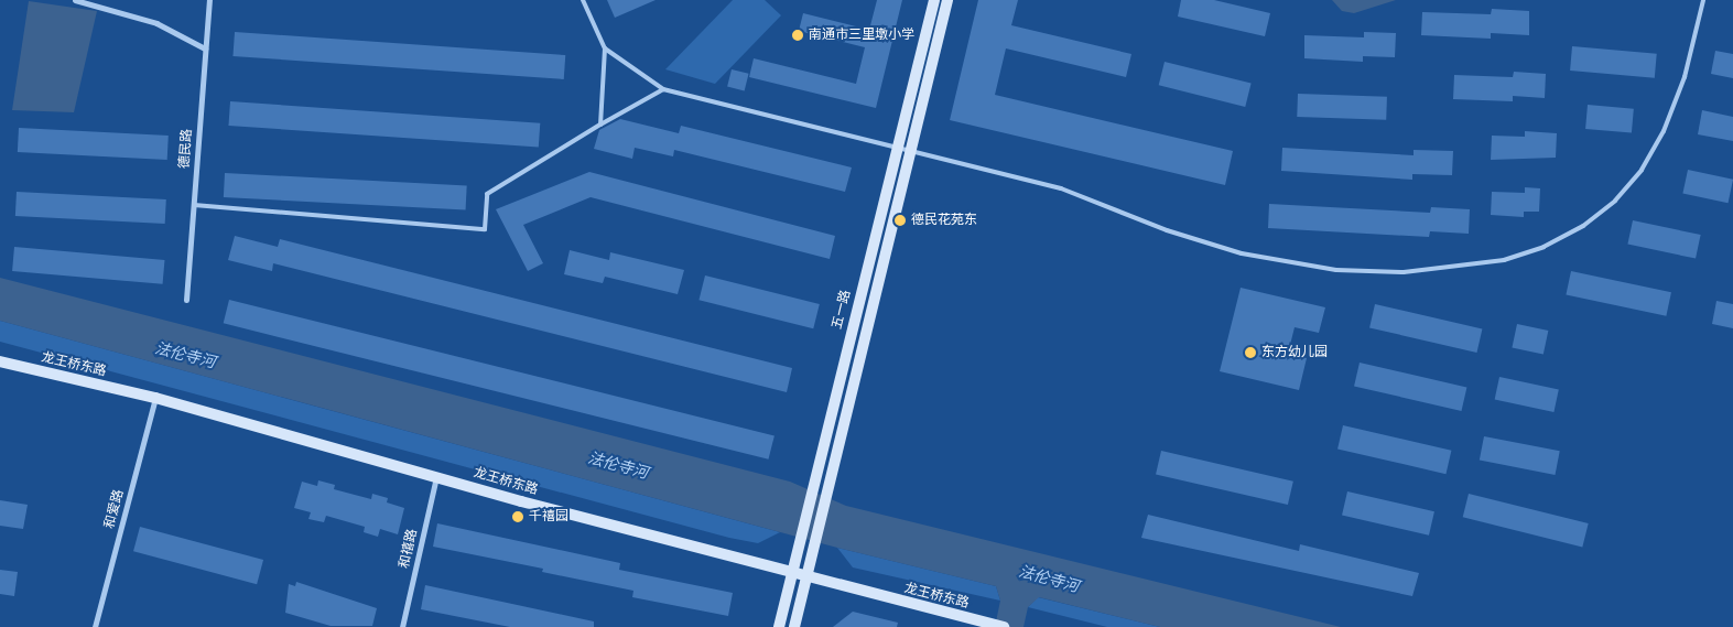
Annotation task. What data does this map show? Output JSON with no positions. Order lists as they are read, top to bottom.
{
  "streets": {
    "main road": ["五一路", "龙王桥东路"],
    "street": ["德民路", "和爱路", "和禧路"]
  },
  "crossings": [
    ["五一路", "龙王桥东路"],
    ["龙王桥东路", "和爱路"],
    ["龙王桥东路", "和禧路"]
  ],
  "water": ["法伦寺河"],
  "places": [
    "南通市三里墩小学",
    "德民花苑东",
    "东方幼儿园",
    "千禧园"
  ]
}
